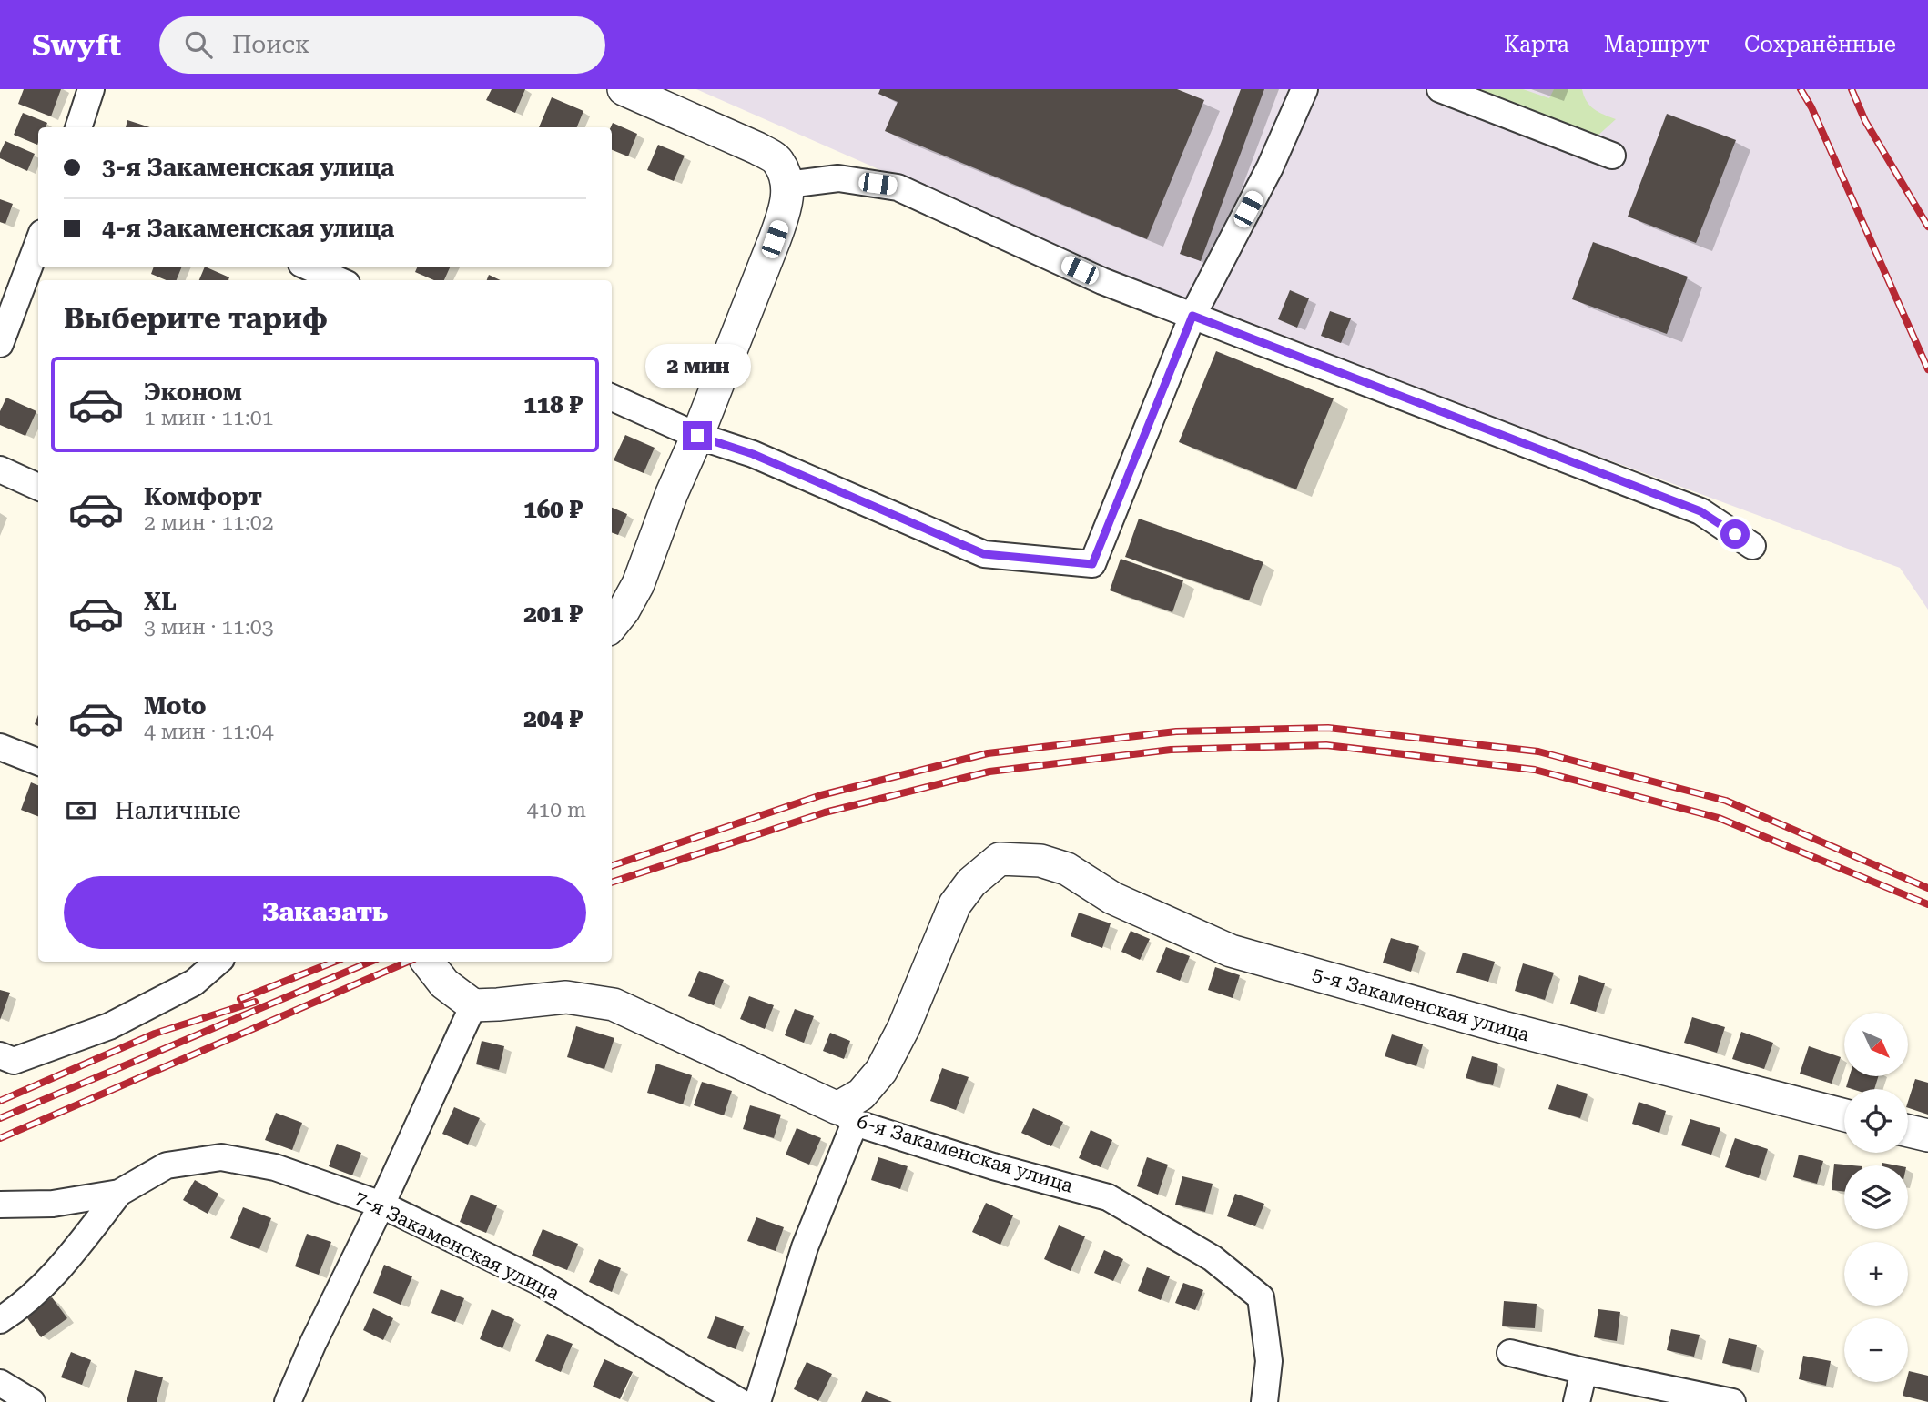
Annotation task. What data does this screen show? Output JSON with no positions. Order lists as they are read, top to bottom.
{
  "streets": {
    "street": ["5-я Закаменская улица", "6-я Закаменская улица", "7-я Закаменская улица"]
  },
  "crossings": [
    ["5-я Закаменская улица", "6-я Закаменская улица"]
  ],
  "north": "bottom right",
  "page": {
    "header": "Swyft",
    "search": "Поиск",
    "nav": ["Карта", "Маршрут", "Сохранённые"],
    "banner": ["3-я Закаменская улица", "4-я Закаменская улица"],
    "heading": "Выберите тариф",
    "bubble": "2 мин",
    "list": [
      {
        "name": "Эконом",
        "note": "1 мин · 11:01",
        "value": "118 ₽"
      },
      {
        "name": "Комфорт",
        "note": "2 мин · 11:02",
        "value": "160 ₽"
      },
      {
        "name": "XL",
        "note": "3 мин · 11:03",
        "value": "201 ₽"
      },
      {
        "name": "Moto",
        "note": "4 мин · 11:04",
        "value": "204 ₽"
      }
    ],
    "pay": ["Наличные", "410 m"],
    "buttons": "Заказать",
    "map_buttons": ["+", "−"]
  }
}
